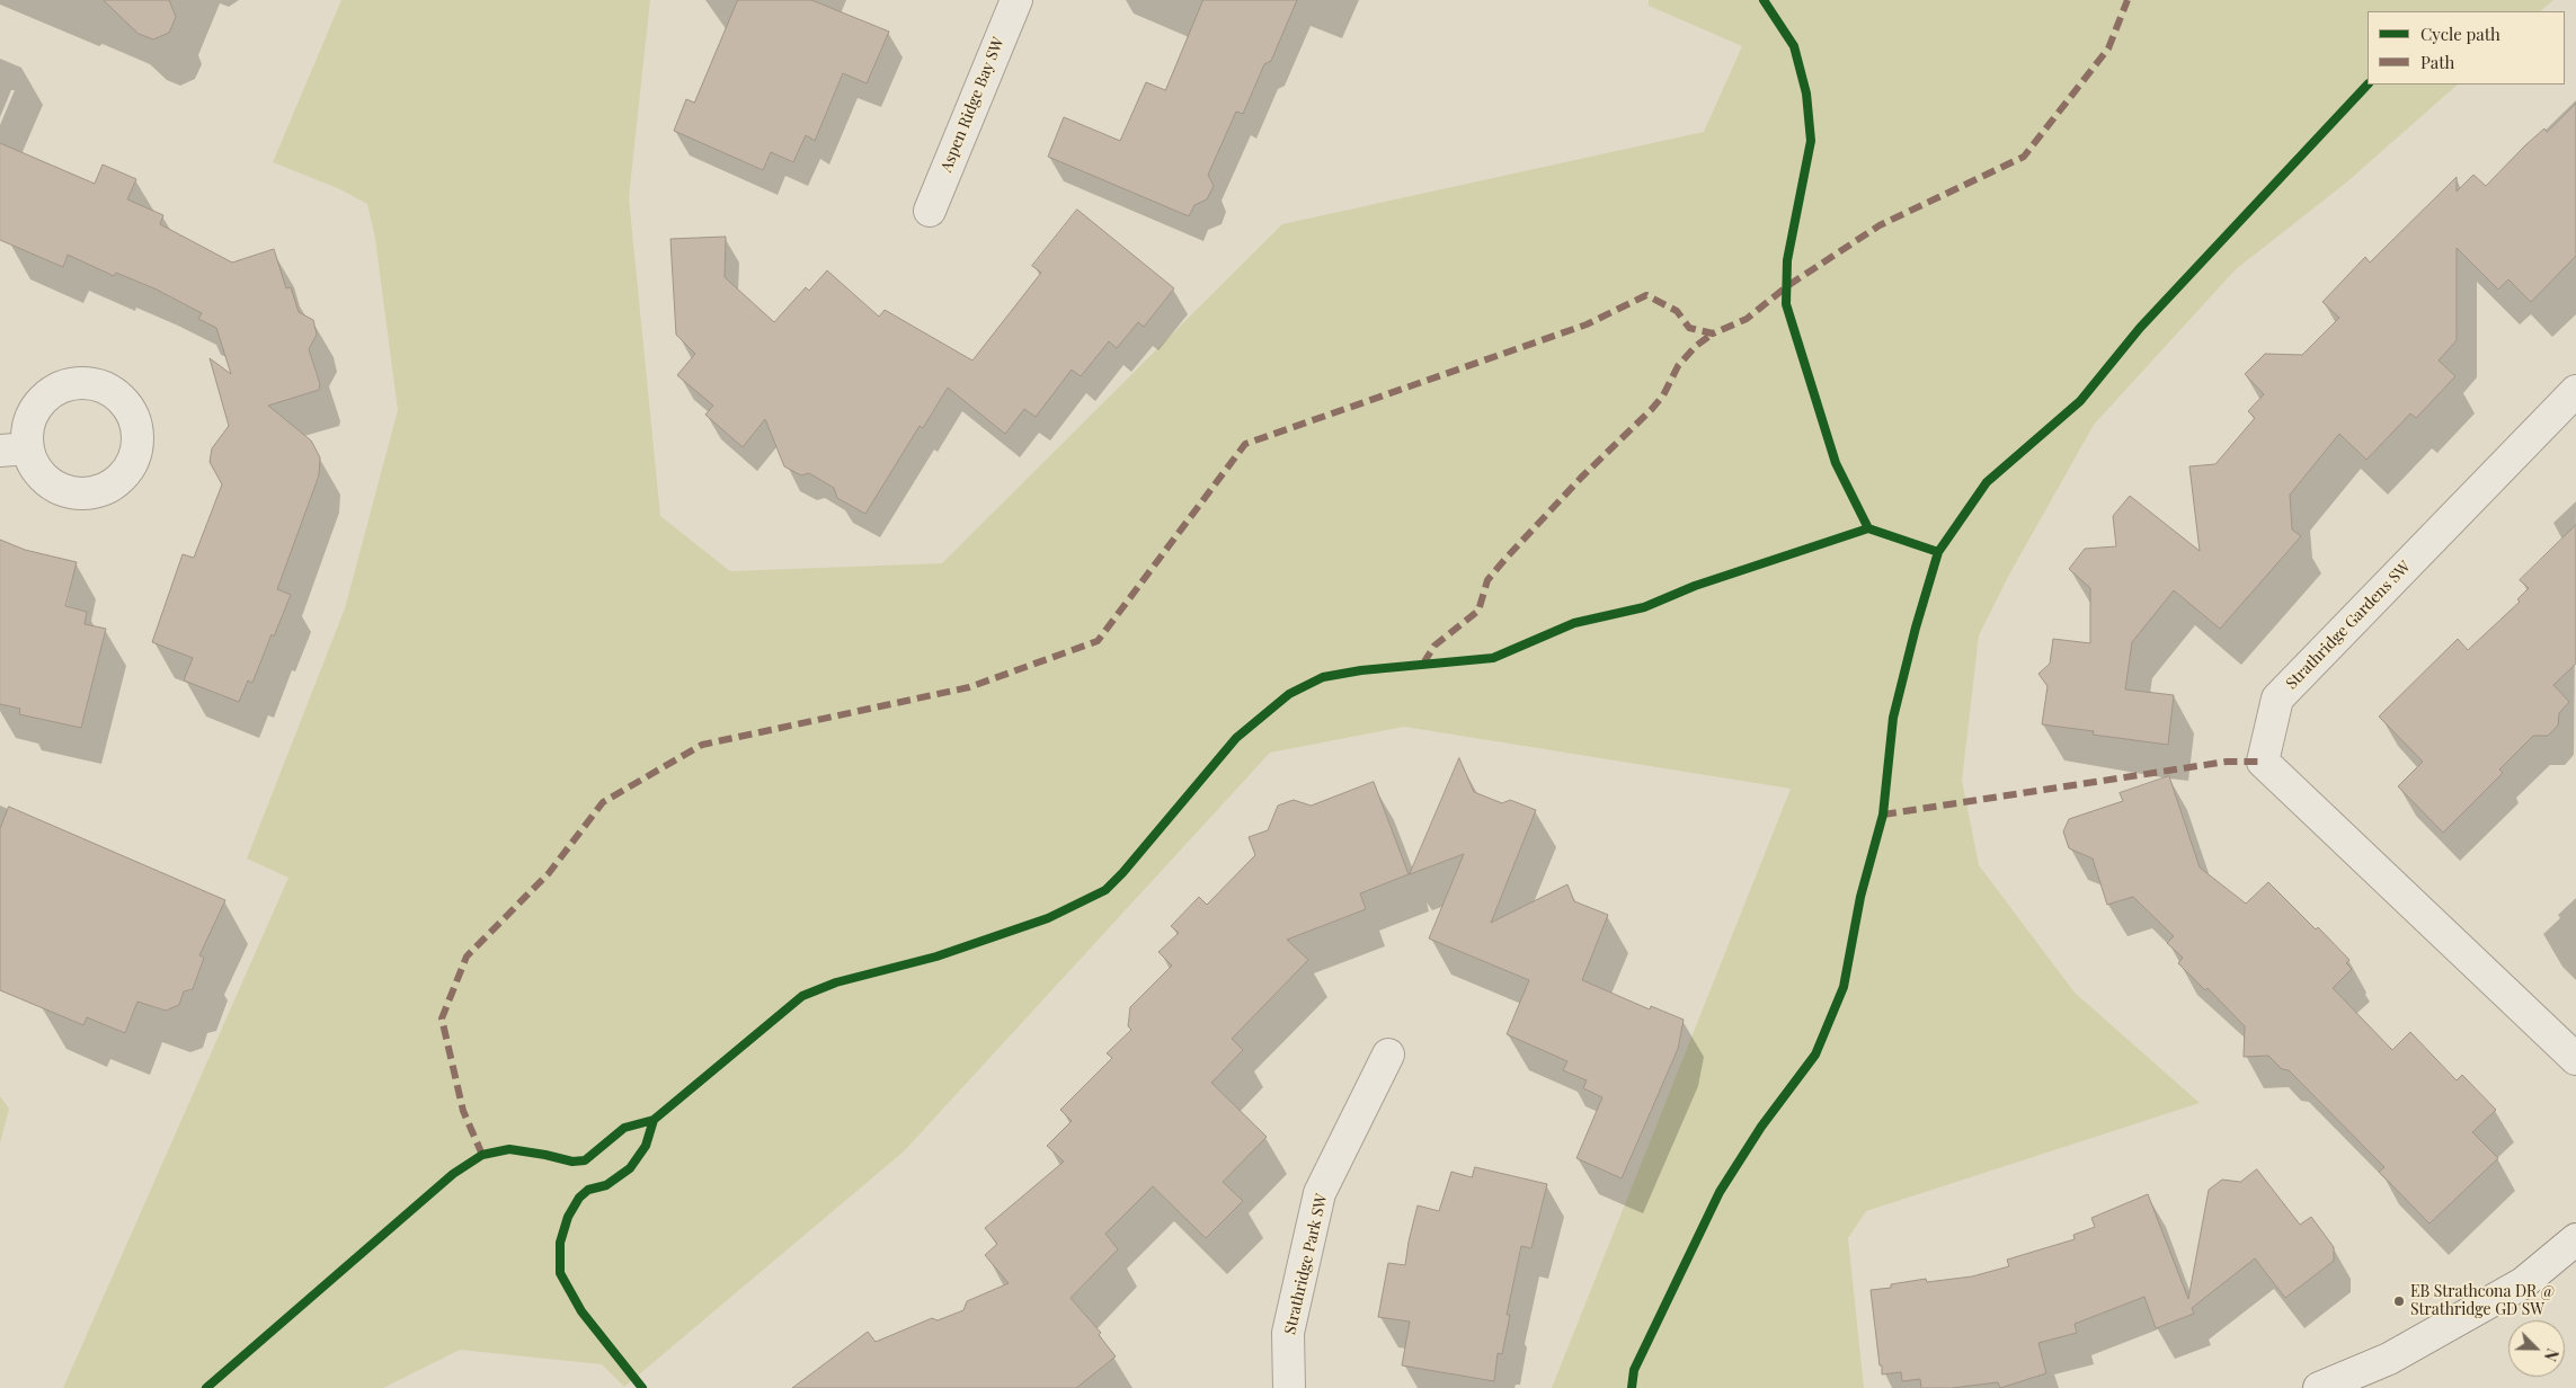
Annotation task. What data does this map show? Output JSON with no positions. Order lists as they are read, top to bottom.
{
  "streets": {
    "street": ["Aspen Ridge Bay SW", "Strathridge Gardens SW", "Strathridge Park SW"]
  },
  "places": ["EB Strathcona DR @ Strathridge GD SW"],
  "legend": ["Cycle path", "Path"],
  "north": "bottom right"
}
